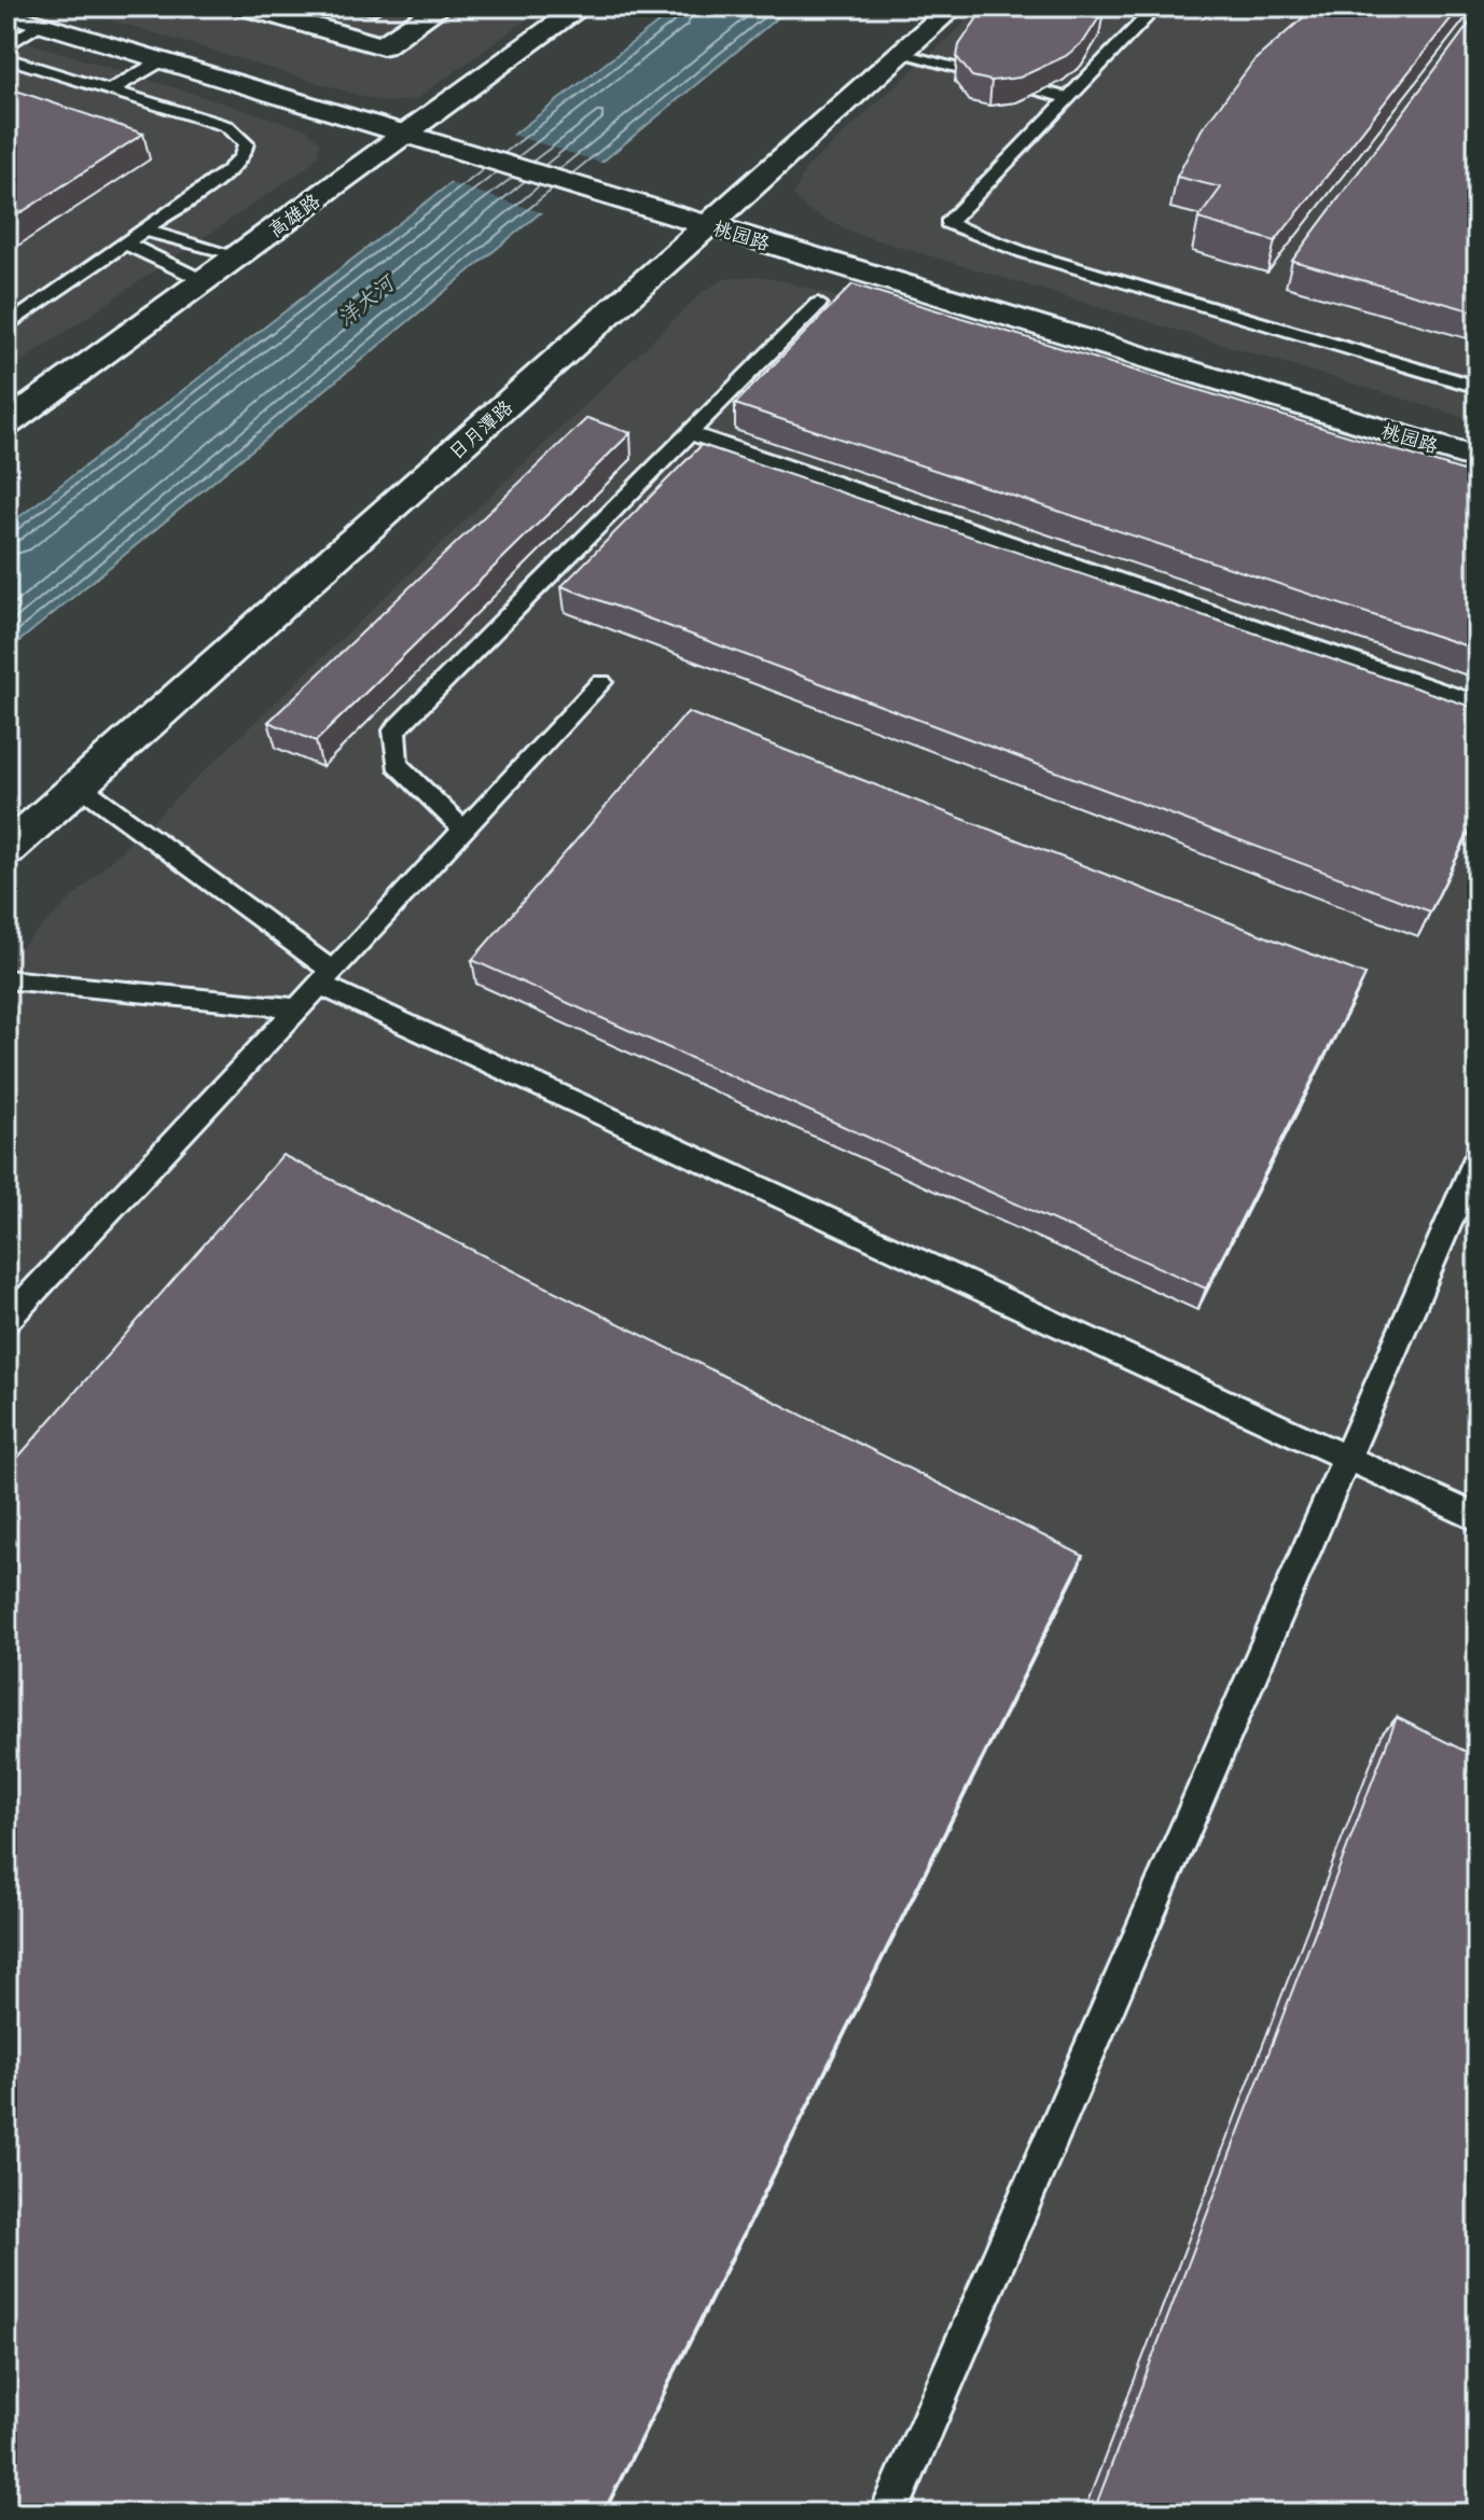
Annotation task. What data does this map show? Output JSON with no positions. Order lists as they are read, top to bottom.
{
  "streets": {
    "street": ["高雄路", "桃园路", "日月潭路"]
  },
  "crossings": [
    ["高雄路", "桃园路"],
    ["桃园路", "日月潭路"]
  ],
  "water": ["洋大河"]
}
